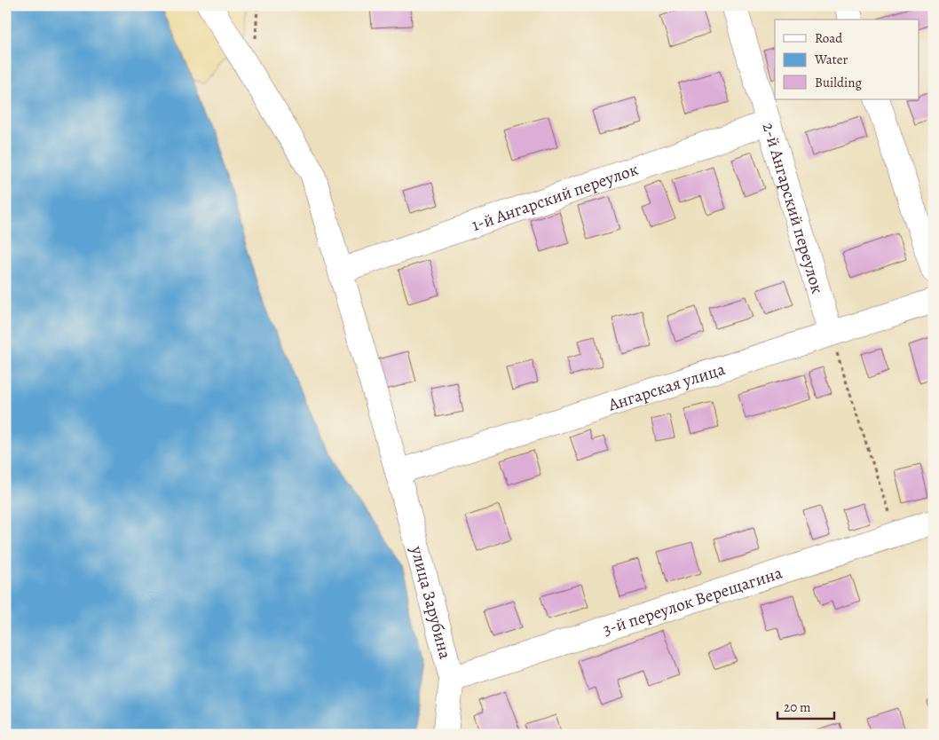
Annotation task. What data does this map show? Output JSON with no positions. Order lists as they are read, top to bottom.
{
  "streets": {
    "street": [
      "1-й Ангарский переулок",
      "2-й Ангарский переулок",
      "Ангарская улица",
      "3-й переулок Верещагина",
      "улица Зарубина"
    ]
  },
  "crossings": [
    ["1-й Ангарский переулок", "2-й Ангарский переулок"],
    ["1-й Ангарский переулок", "улица Зарубина"],
    ["2-й Ангарский переулок", "Ангарская улица"],
    ["Ангарская улица", "улица Зарубина"],
    ["3-й переулок Верещагина", "улица Зарубина"]
  ],
  "legend": ["Road", "Water", "Building"],
  "scale_bar": "20 m"
}
